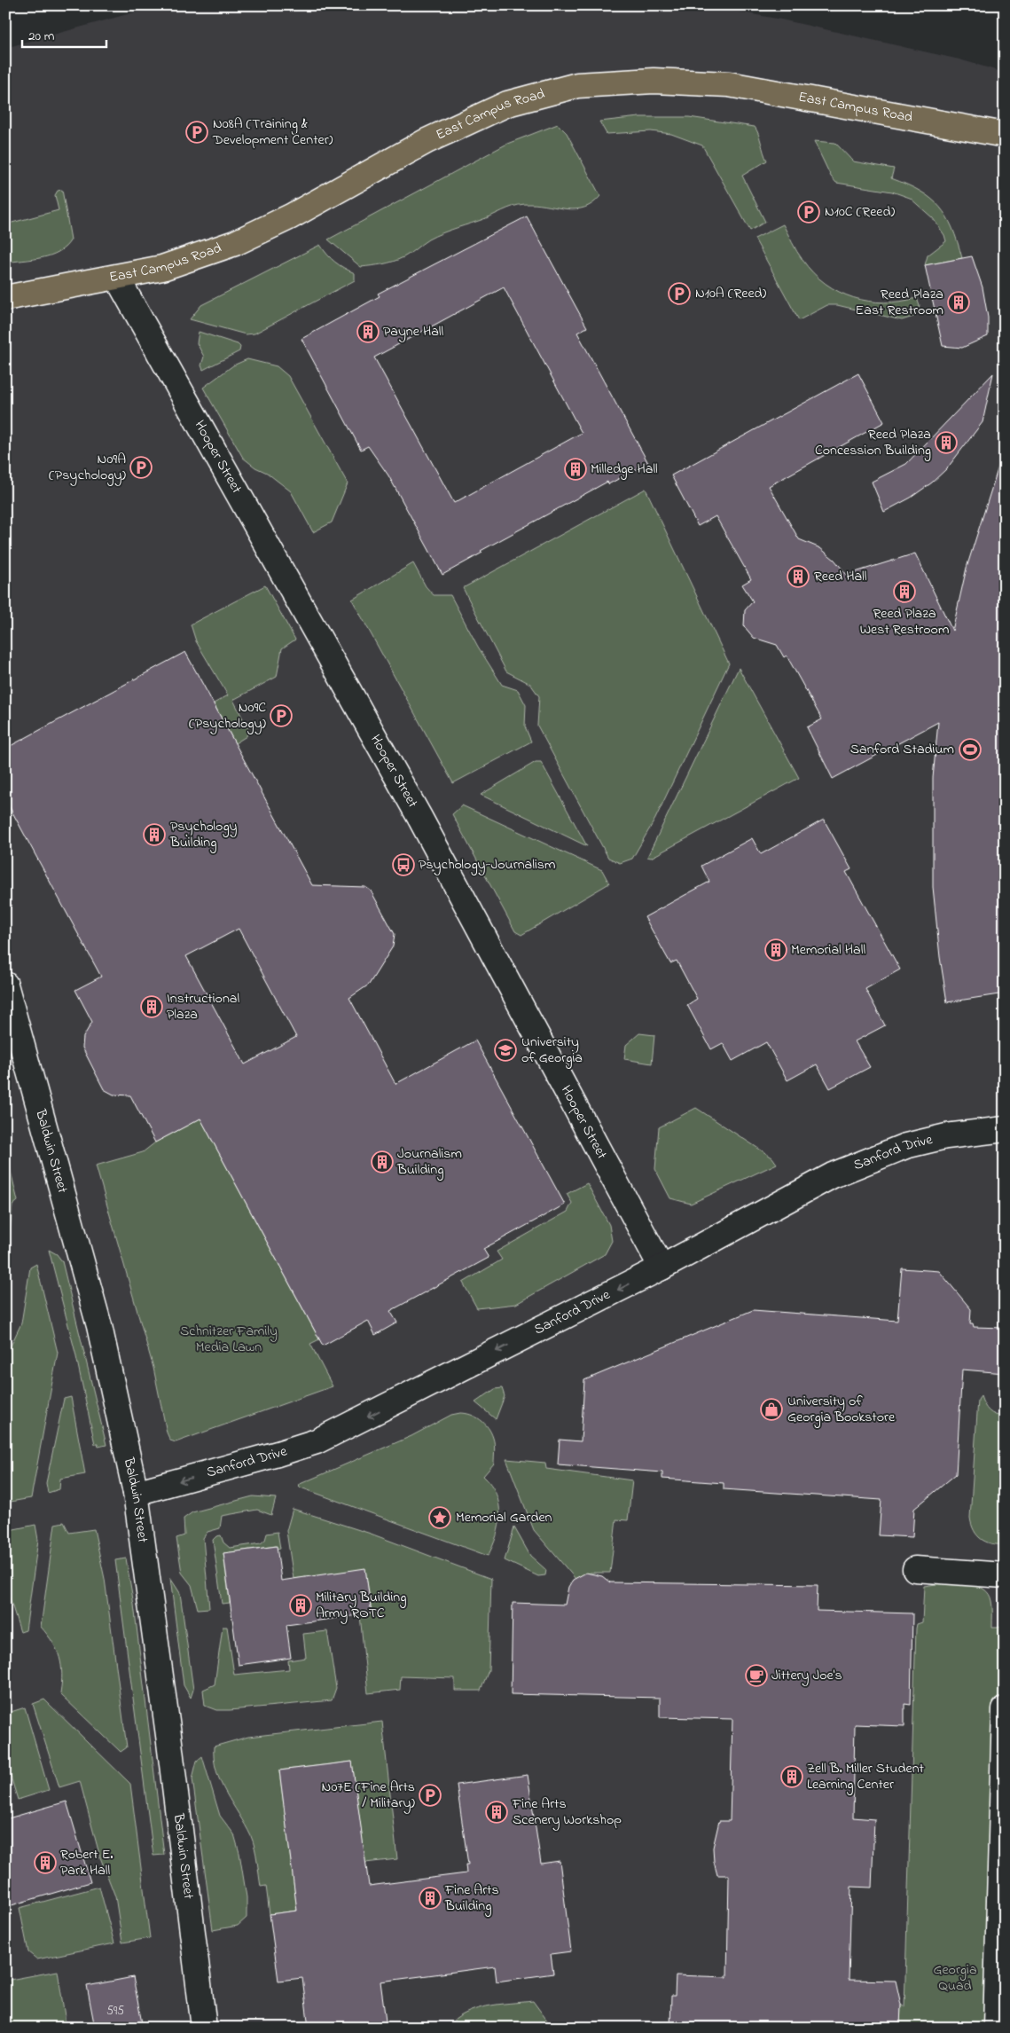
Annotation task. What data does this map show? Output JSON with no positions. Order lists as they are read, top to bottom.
{
  "streets": {
    "main road": ["East Campus Road"],
    "street": ["Hooper Street", "Baldwin Street", "Sanford Drive"]
  },
  "crossings": [
    ["East Campus Road", "Hooper Street"],
    ["Hooper Street", "Sanford Drive"],
    ["Baldwin Street", "Sanford Drive"]
  ],
  "one_way": ["Sanford Drive"],
  "parks": ["Schnitzer Family Media Lawn", "Georgia Quad"],
  "places": {
    "parking": [
      "N08A (Training & Development Center)",
      "N10C (Reed)",
      "N10A (Reed)",
      "N09A (Psychology)",
      "N09C (Psychology)",
      "N07E (Fine Arts / Military)"
    ],
    "building": [
      "Reed Plaza East Restroom",
      "Payne Hall",
      "Reed Plaza Concession Building",
      "Milledge Hall",
      "Reed Hall",
      "Reed Plaza West Restroom",
      "Psychology Building",
      "Memorial Hall",
      "Instructional Plaza",
      "Journalism Building",
      "Military Building Army ROTC",
      "Zell B. Miller Student Learning Center",
      "Fine Arts Scenery Workshop",
      "Robert E. Park Hall",
      "Fine Arts Building"
    ],
    "sports": ["Sanford Stadium"],
    "bus stop": ["Psychology-Journalism"],
    "school or university": ["University of Georgia"],
    "shop": ["University of Georgia Bookstore"],
    "place": ["Memorial Garden"],
    "cafe": ["Jittery Joe's"]
  },
  "house_numbers": ["595"],
  "scale_bar": "20 m"
}
